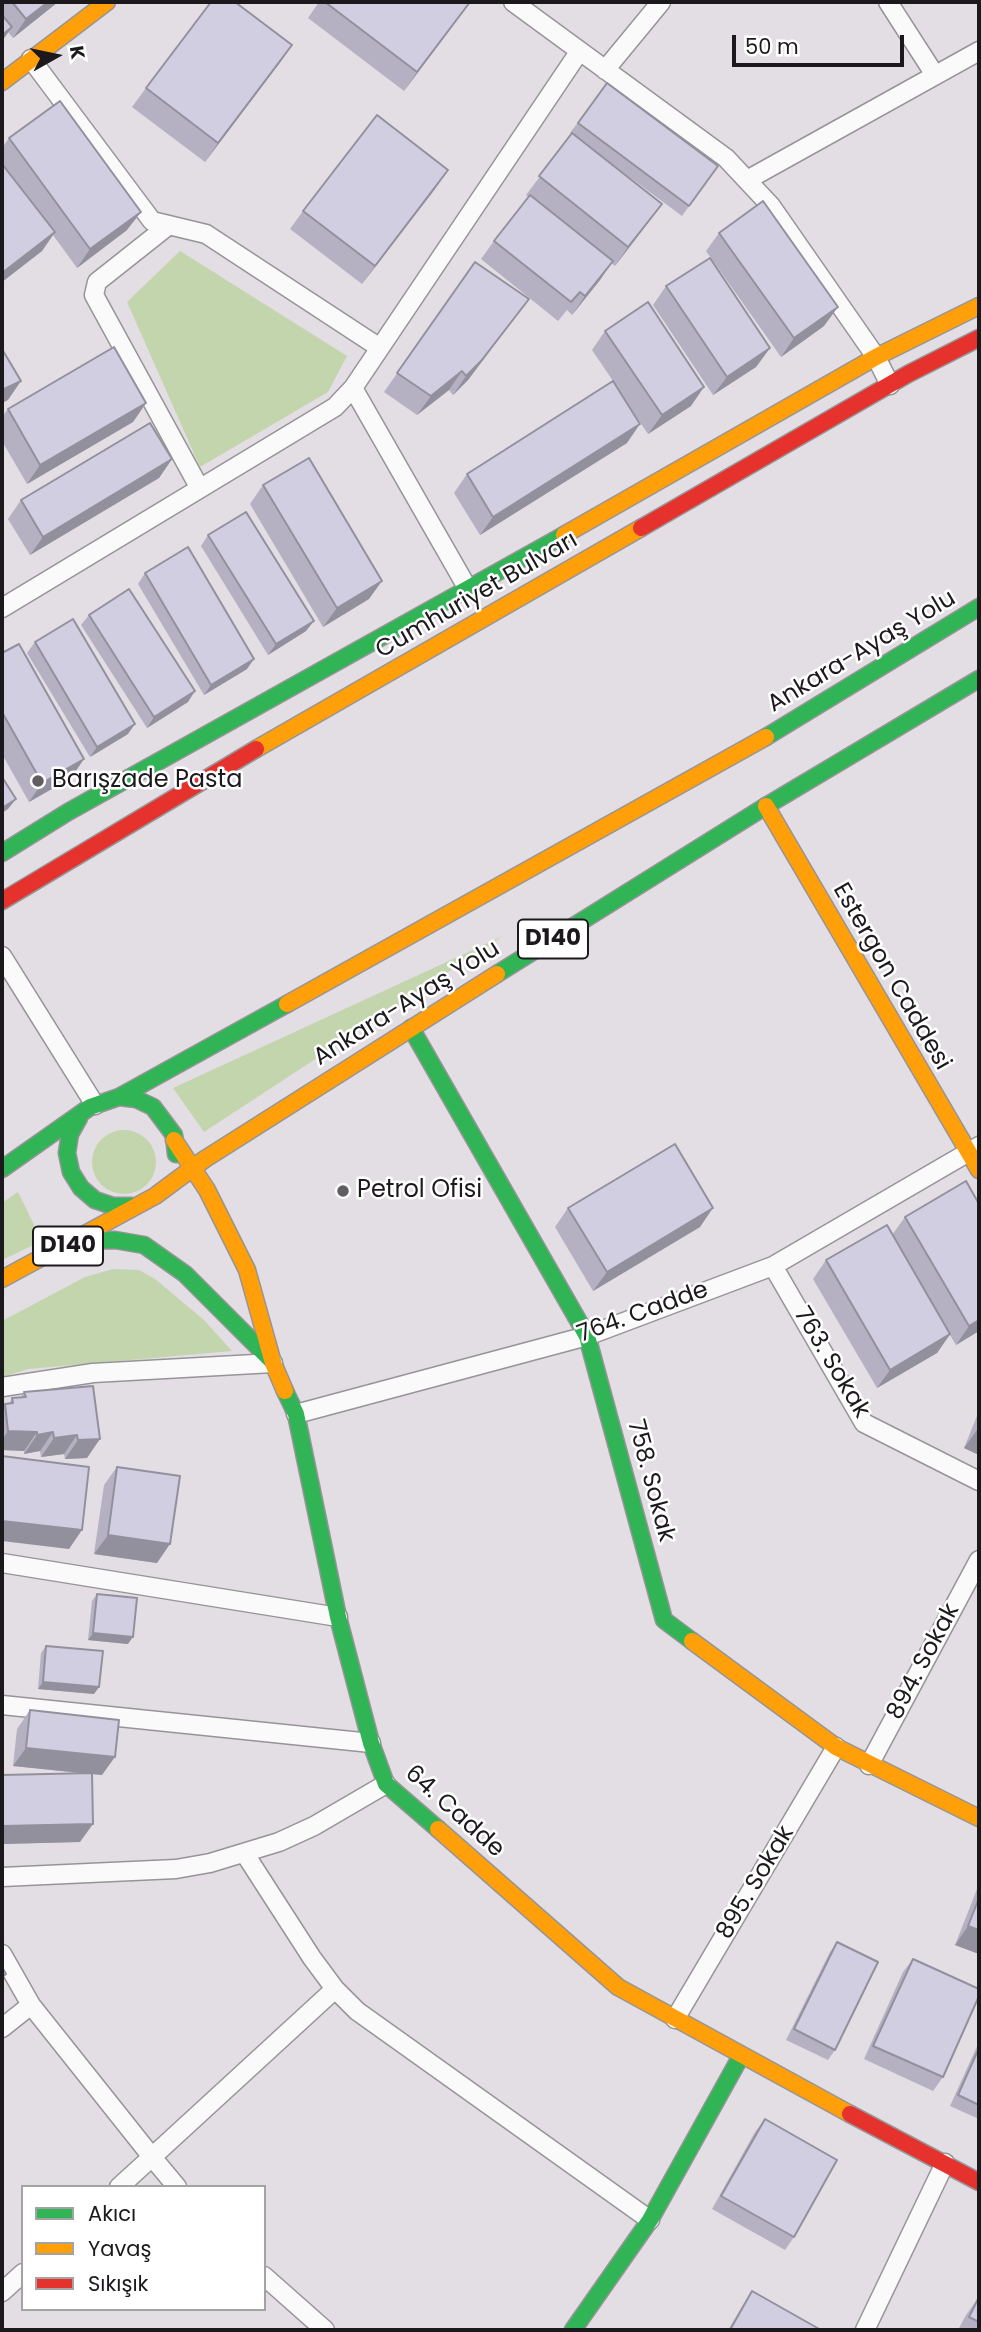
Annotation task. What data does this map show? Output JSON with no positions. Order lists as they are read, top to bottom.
{
  "streets": {
    "main road": [
      "Cumhuriyet Bulvarı",
      "Ankara-Ayaş Yolu",
      "D140",
      "Estergon Caddesi",
      "758. Sokak",
      "64. Cadde"
    ],
    "street": [
      "764. Cadde",
      "763. Sokak",
      "894. Sokak",
      "895. Sokak"
    ]
  },
  "crossings": [
    ["Ankara-Ayaş Yolu", "Estergon Caddesi"],
    ["Ankara-Ayaş Yolu", "758. Sokak"],
    ["Ankara-Ayaş Yolu", "64. Cadde"],
    ["Estergon Caddesi", "764. Cadde"],
    ["764. Cadde", "763. Sokak"],
    ["764. Cadde", "758. Sokak"],
    ["764. Cadde", "64. Cadde"],
    ["758. Sokak", "894. Sokak"],
    ["758. Sokak", "895. Sokak"],
    ["64. Cadde", "895. Sokak"]
  ],
  "places": ["Barışzade Pasta", "Petrol Ofisi"],
  "legend": ["Akıcı", "Yavaş", "Sıkışık"],
  "scale_bar": "50 m",
  "north": "right"
}
